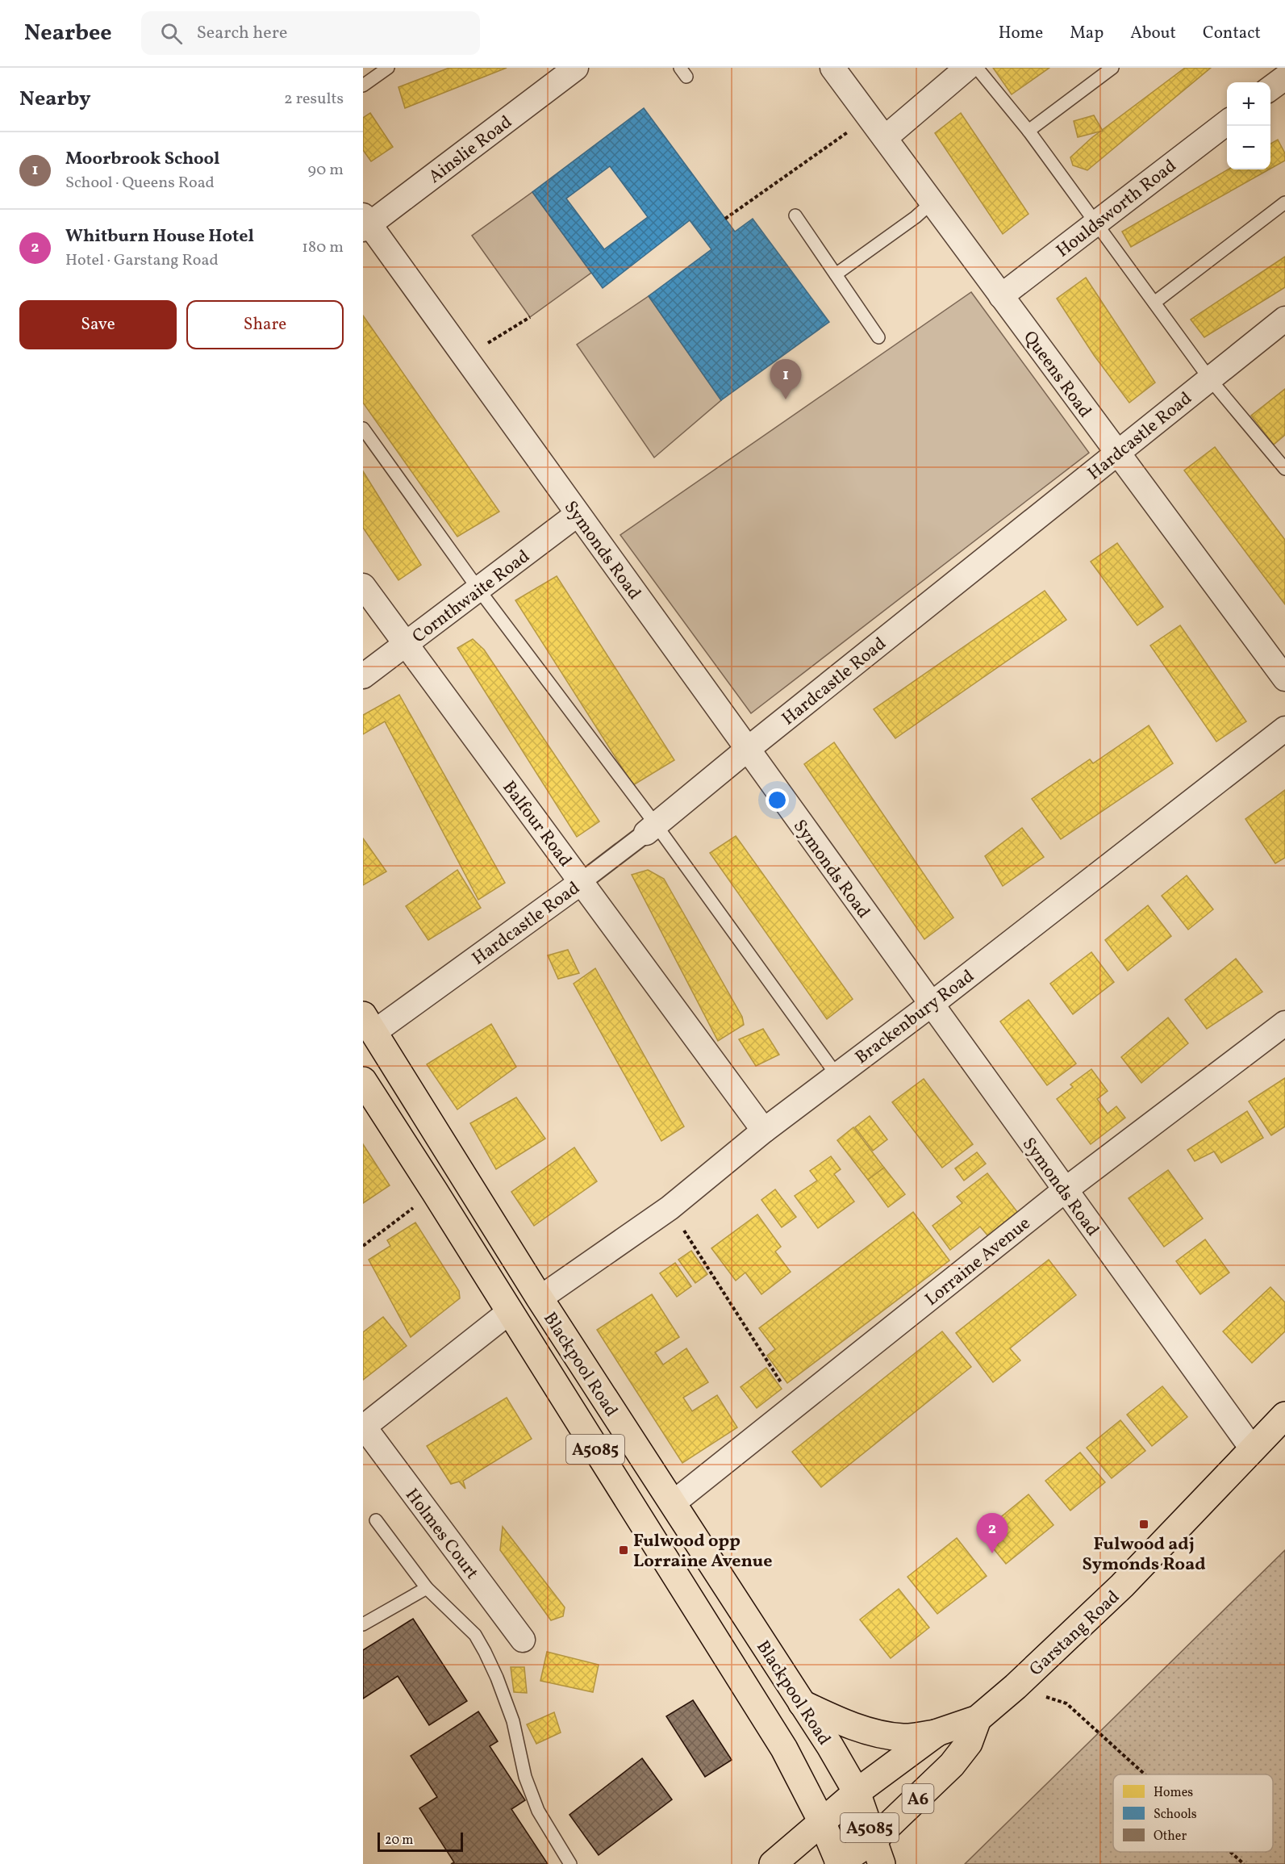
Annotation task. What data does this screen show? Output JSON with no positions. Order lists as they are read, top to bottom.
{
  "streets": {
    "highway": [
      "Blackpool Road",
      "A5085",
      "Garstang Road",
      "A6"
    ],
    "street": [
      "Ainslie Road",
      "Houldsworth Road",
      "Queens Road",
      "Hardcastle Road",
      "Symonds Road",
      "Cornthwaite Road",
      "Balfour Road",
      "Brackenbury Road",
      "Lorraine Avenue",
      "Holmes Court"
    ]
  },
  "crossings": [
    ["Ainslie Road", "Symonds Road"],
    ["Houldsworth Road", "Queens Road"],
    ["Queens Road", "Hardcastle Road"],
    ["Hardcastle Road", "Symonds Road"],
    ["Hardcastle Road", "Balfour Road"],
    ["Hardcastle Road", "Blackpool Road"],
    ["Symonds Road", "Cornthwaite Road"],
    ["Symonds Road", "Brackenbury Road"],
    ["Symonds Road", "Lorraine Avenue"],
    ["Symonds Road", "Garstang Road"],
    ["Cornthwaite Road", "Balfour Road"],
    ["Balfour Road", "Brackenbury Road"],
    ["Brackenbury Road", "Blackpool Road"],
    ["Lorraine Avenue", "Blackpool Road"],
    ["Blackpool Road", "Garstang Road"],
    ["Blackpool Road", "A6"],
    ["Garstang Road", "A6"]
  ],
  "places": {
    "transit": ["Fulwood adj Symonds Road", "Fulwood opp Lorraine Avenue"]
  },
  "legend": ["Homes", "Schools", "Other"],
  "scale_bar": "20 m",
  "page": {
    "header": "Nearbee",
    "search": "Search here",
    "nav": [
      "Home",
      "Map",
      "About",
      "Contact"
    ],
    "heading": ["Nearby", "2 results"],
    "map_buttons": ["+", "−"],
    "list": [
      {
        "mark": "1",
        "name": "Moorbrook School",
        "note": "School · Queens Road",
        "value": "90 m"
      },
      {
        "mark": "2",
        "name": "Whitburn House Hotel",
        "note": "Hotel · Garstang Road",
        "value": "180 m"
      }
    ],
    "buttons": ["Save", "Share"],
    "pins": ["1", "2"],
    "scale": "20 m"
  }
}
